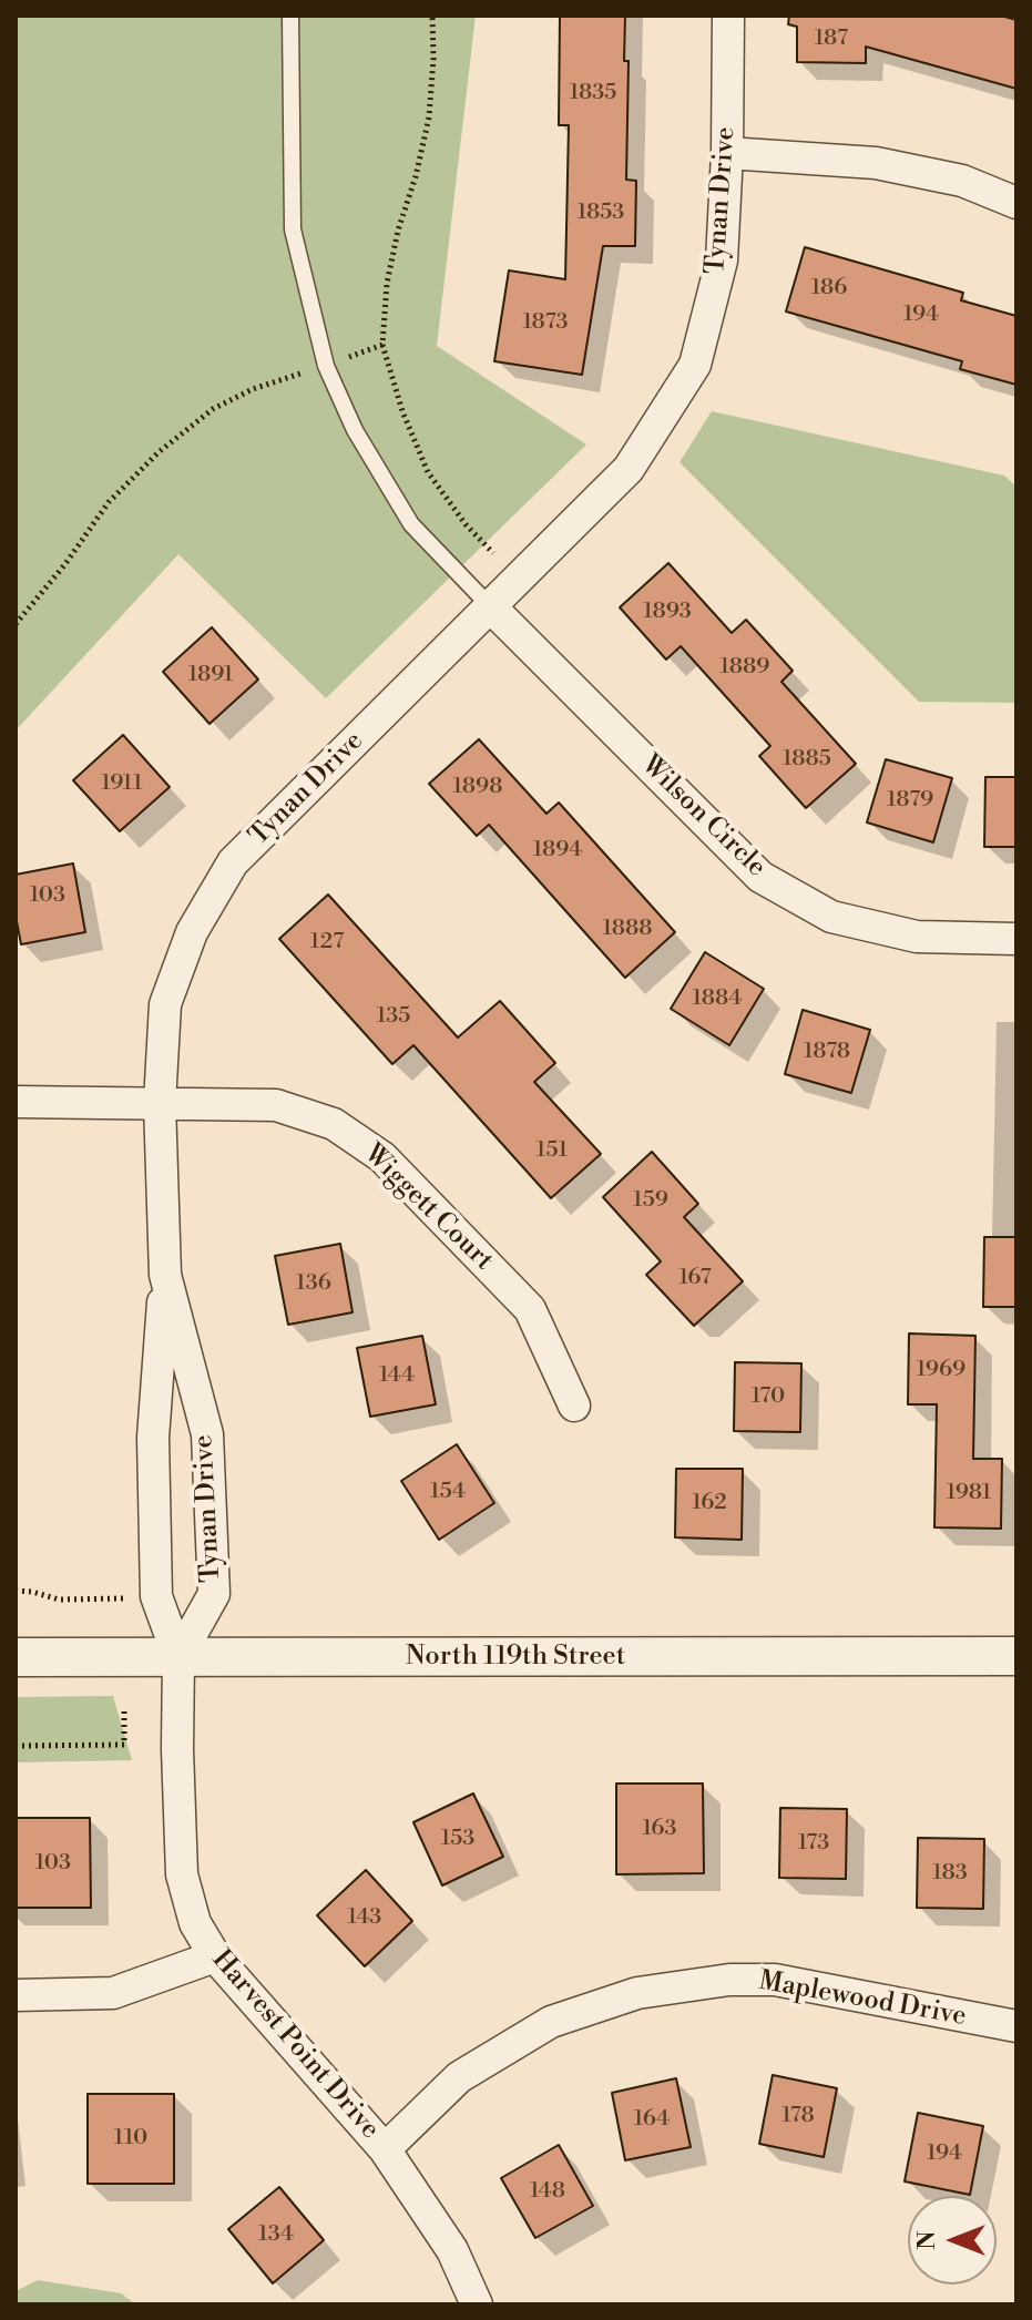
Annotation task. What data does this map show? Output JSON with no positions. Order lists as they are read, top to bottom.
{
  "streets": {
    "street": [
      "Tynan Drive",
      "Wilson Circle",
      "Wiggett Court",
      "North 119th Street",
      "Maplewood Drive",
      "Harvest Point Drive"
    ]
  },
  "crossings": [
    ["Tynan Drive", "Wilson Circle"],
    ["Tynan Drive", "Wiggett Court"],
    ["Tynan Drive", "North 119th Street"],
    ["Tynan Drive", "Harvest Point Drive"],
    ["North 119th Street", "Harvest Point Drive"],
    ["Maplewood Drive", "Harvest Point Drive"]
  ],
  "house_numbers": [
    "187",
    "1835",
    "1853",
    "186",
    "194",
    "1873",
    "1893",
    "1889",
    "1891",
    "1885",
    "1911",
    "1898",
    "1879",
    "1894",
    "103",
    "1888",
    "127",
    "1884",
    "135",
    "1878",
    "151",
    "159",
    "167",
    "136",
    "1969",
    "144",
    "170",
    "154",
    "1981",
    "162",
    "163",
    "153",
    "173",
    "103",
    "183",
    "143",
    "178",
    "164",
    "110",
    "194",
    "148",
    "134"
  ],
  "north": "left"
}
